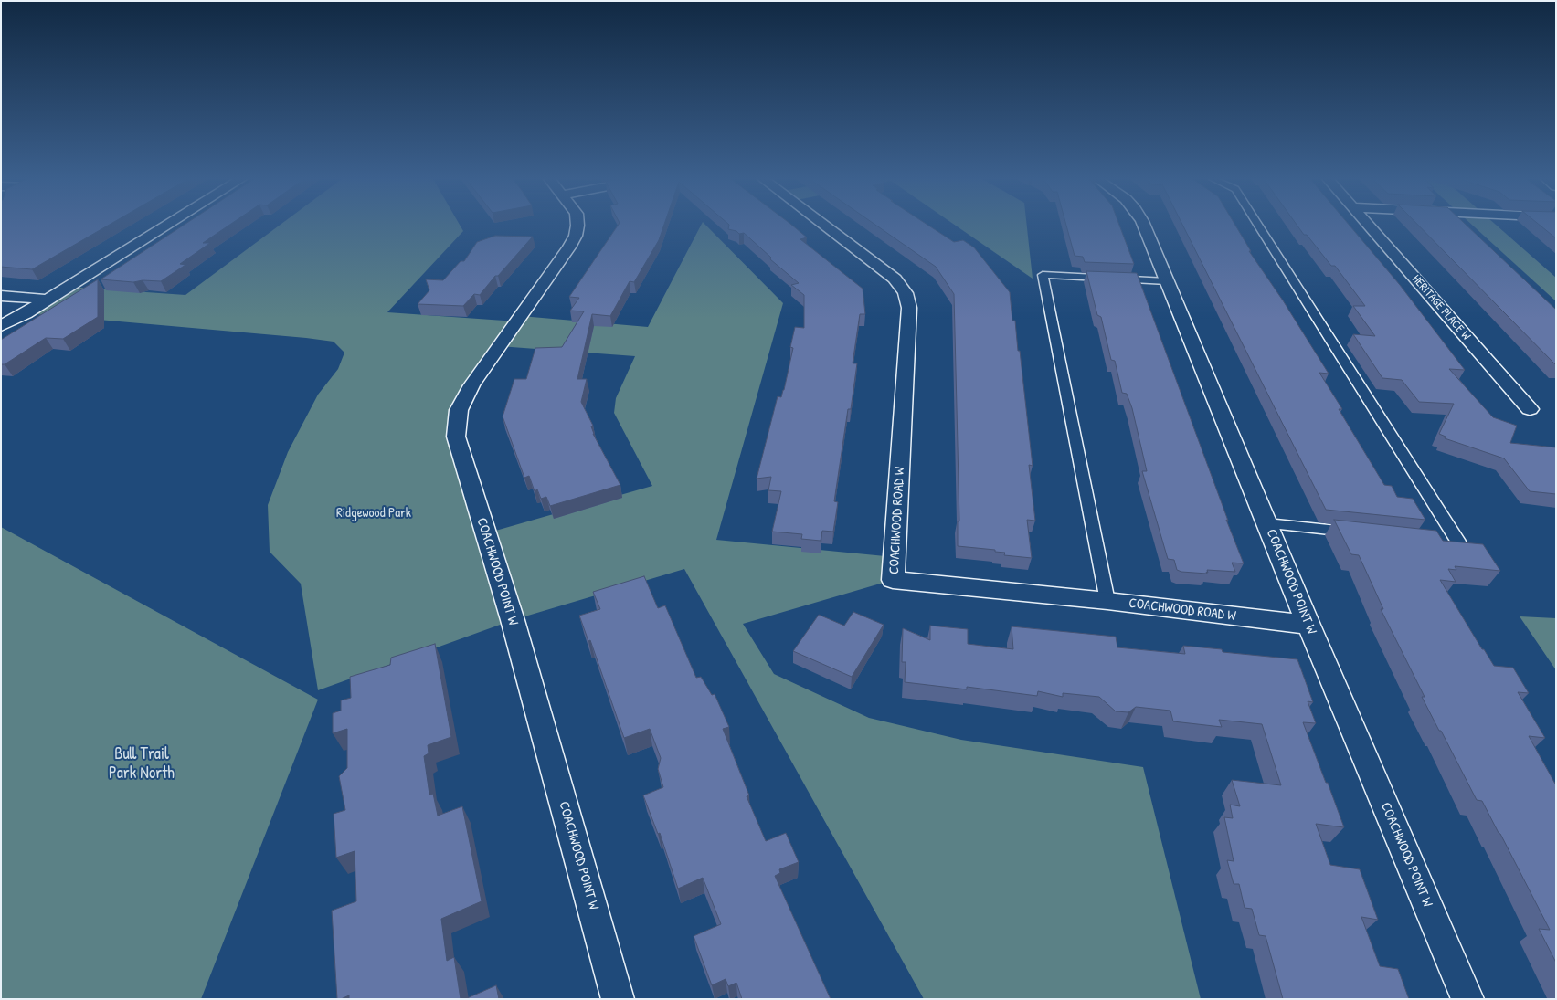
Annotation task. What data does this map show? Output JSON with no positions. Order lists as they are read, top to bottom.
{
  "streets": {
    "street": ["HERITAGE PLACE W", "COACHWOOD ROAD W", "COACHWOOD POINT W"]
  },
  "crossings": [
    ["COACHWOOD ROAD W", "COACHWOOD POINT W"]
  ],
  "parks": ["Ridgewood Park", "Bull Trail Park North"]
}
